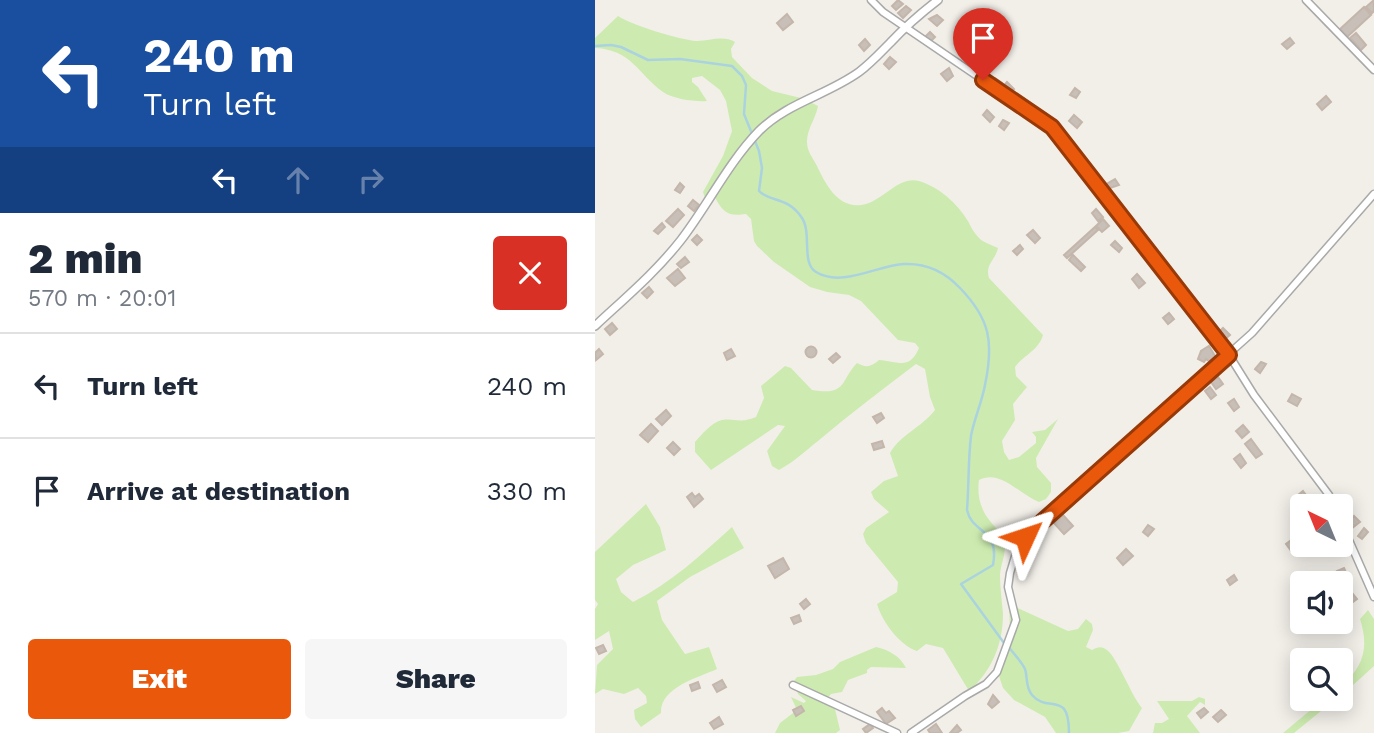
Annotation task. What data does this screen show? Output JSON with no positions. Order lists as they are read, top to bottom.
{
  "north": "top left",
  "page": {
    "turn": ["240 m", "Turn left"],
    "heading": ["2 min", "570 m · 20:01"],
    "list": [
      {
        "name": "Turn left",
        "value": "240 m"
      },
      {
        "name": "Arrive at destination",
        "value": "330 m"
      }
    ],
    "buttons": ["Exit", "Share"]
  }
}
